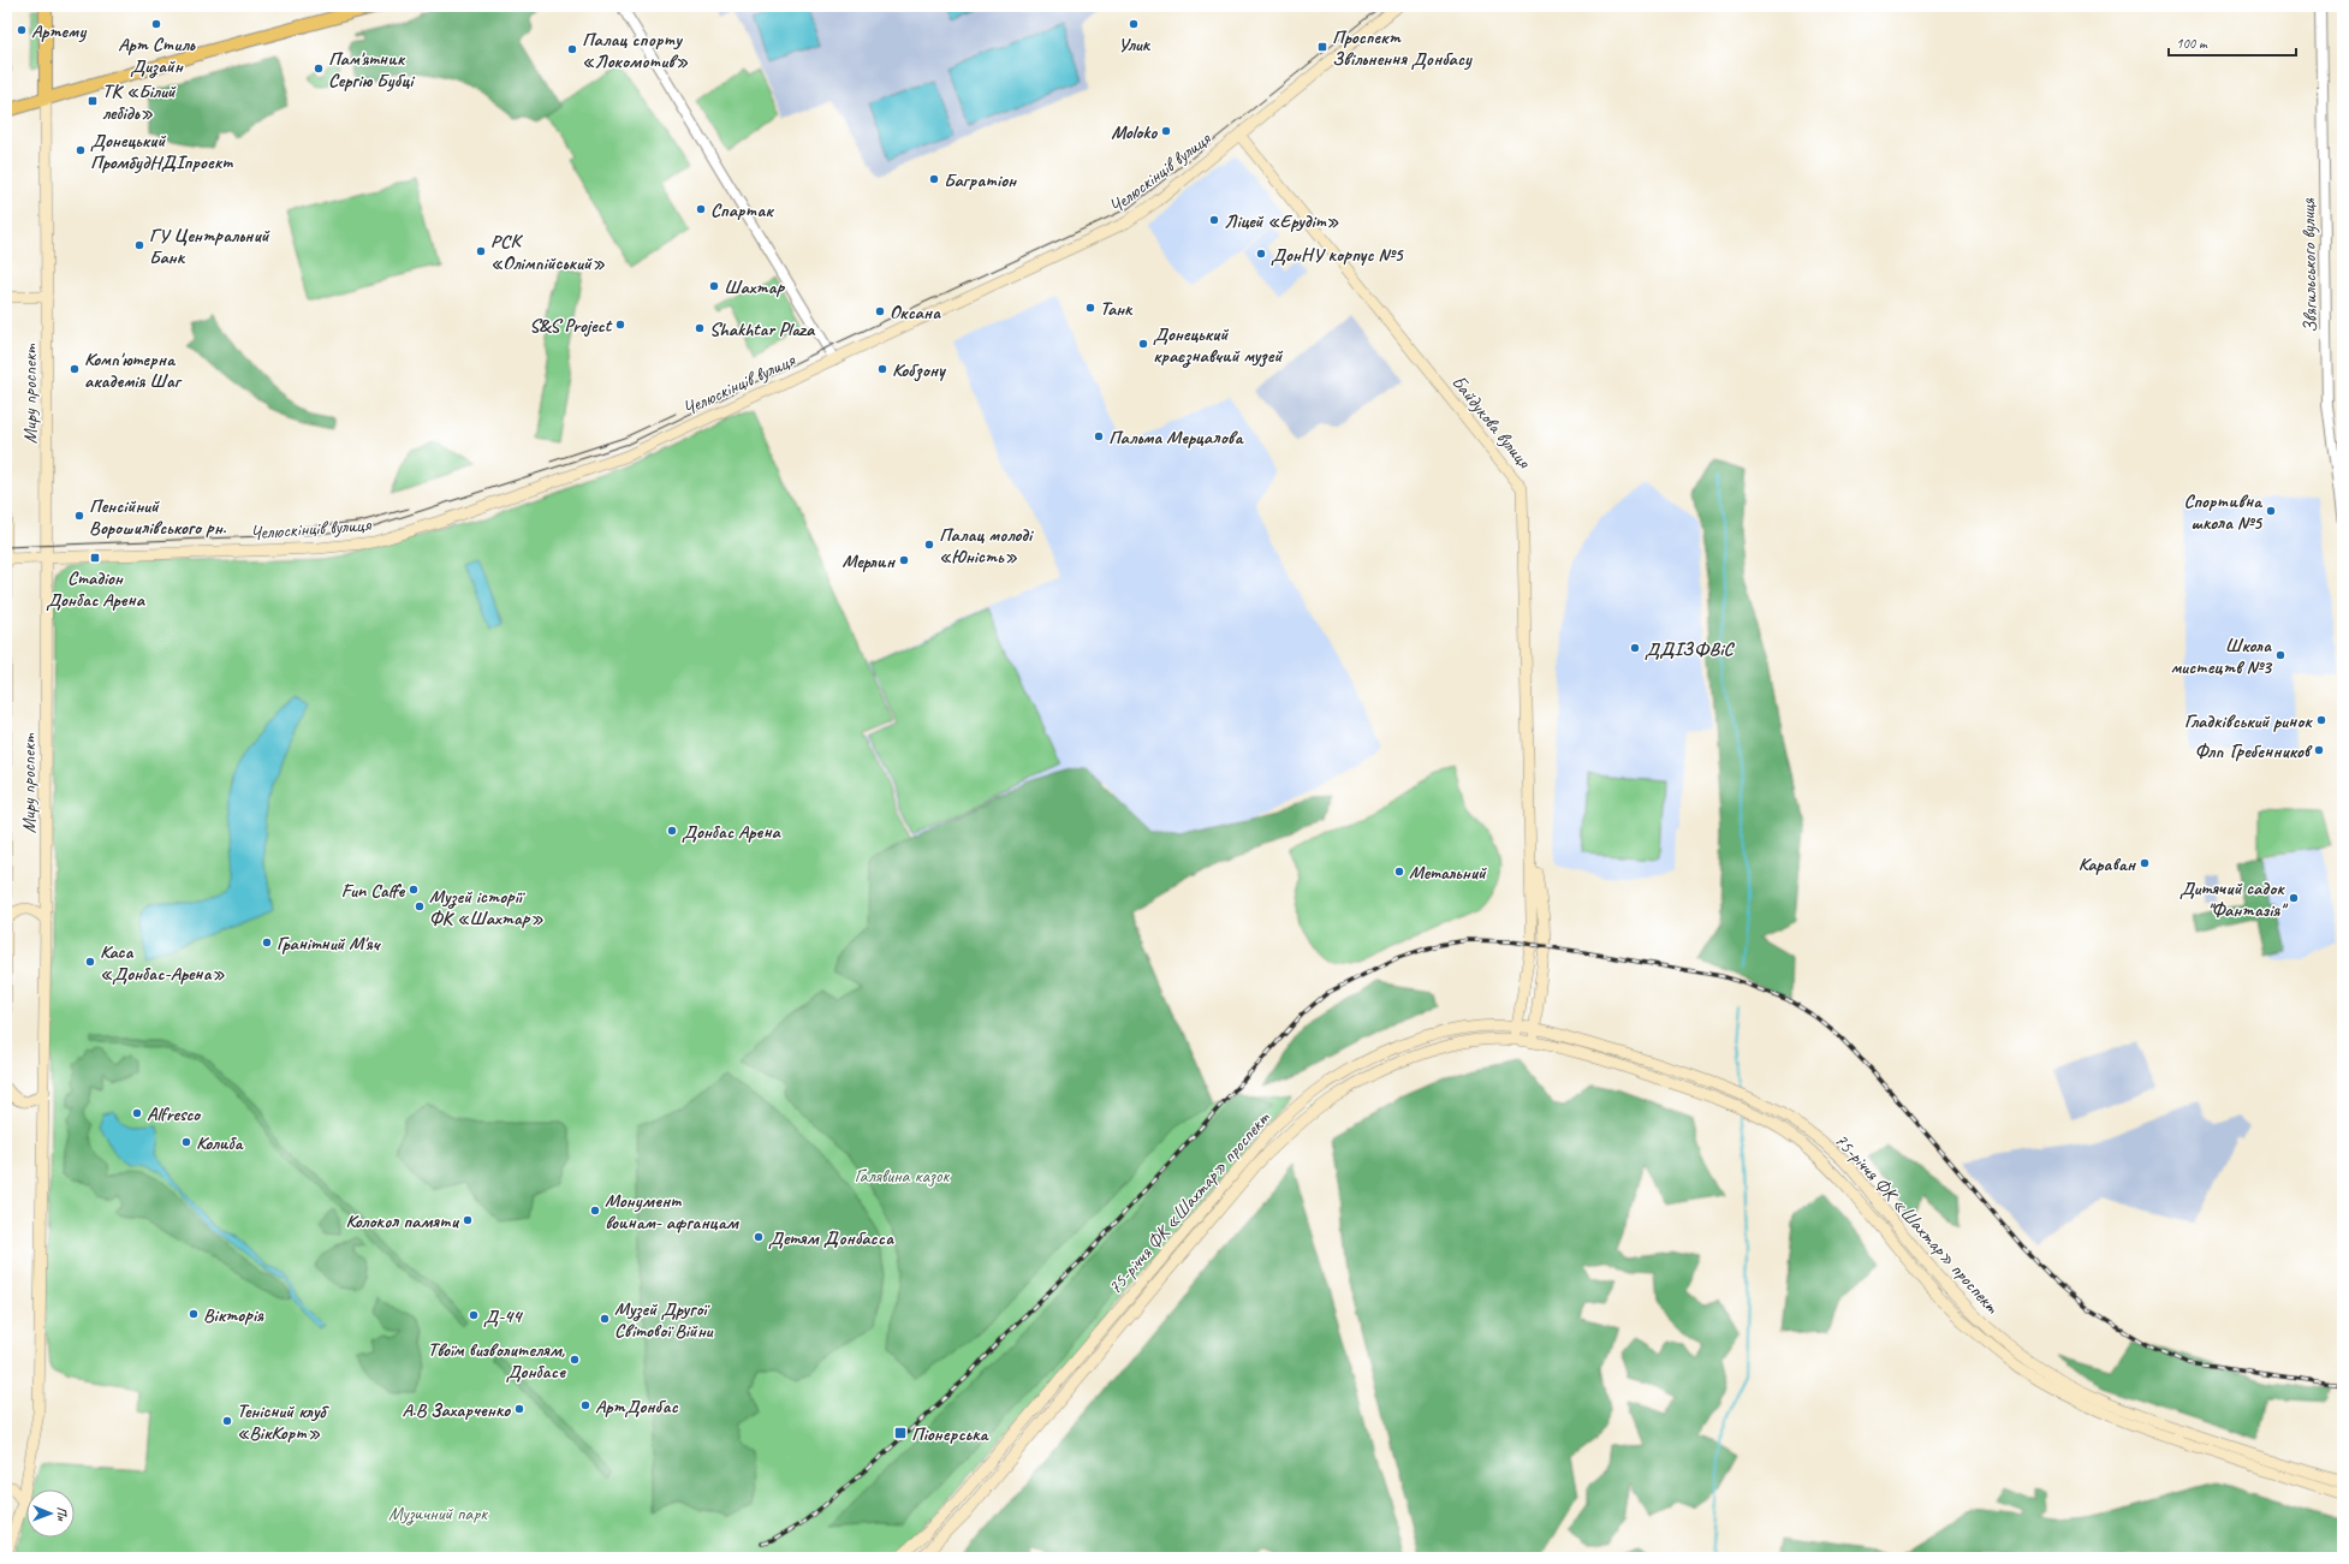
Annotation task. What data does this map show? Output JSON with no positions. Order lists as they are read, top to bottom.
{
  "streets": {
    "main road": [
      "Челюскінців вулиця",
      "Миру проспект",
      "Байдукова вулиця",
      "75-річчя ФК «Шахтар» проспект"
    ],
    "street": ["Звягильського вулиця"]
  },
  "crossings": [
    ["Челюскінців вулиця", "Миру проспект"],
    ["Челюскінців вулиця", "Байдукова вулиця"]
  ],
  "parks": ["Галявина казок", "Музичний парк"],
  "places": {
    "other": [
      "Арт Стиль Дизайн",
      "Улик",
      "Артему",
      "Палац спорту «Локомотив»",
      "Пам'ятник Сергію Бубці",
      "Moloko",
      "Донецький ПромбудНДІпроект",
      "Багратіон",
      "Спартак",
      "Ліцей «Ерудіт»",
      "ГУ Центральний Банк",
      "РСК «Олімпійський»",
      "ДонНУ корпус №5",
      "Шахтар",
      "Танк",
      "Оксана",
      "S&S Project",
      "Shakhtar Plaza",
      "Донецький краєзнавчий музей",
      "Комп'ютерна академія Шаг",
      "Кобзону",
      "Пальма Мерцалова",
      "Спортивна школа №5",
      "Пенсійний Ворошилівського рн.",
      "Палац молоді «Юність»",
      "Мерлин",
      "ДДІЗФВіС",
      "Школа мистецтв №3",
      "Гладківський ринок",
      "Флп Гребенников",
      "Донбас Арена",
      "Караван",
      "Метальний",
      "Fun Caffe",
      "Дитячий садок \"Фантазія\"",
      "Музей історії ФК «Шахтар»",
      "Гранітний М'яч",
      "Каса «Донбас-Арена»",
      "Alfresco",
      "Колиба",
      "Монумент воинам- афганцам",
      "Колокол памяти",
      "Детям Донбасса",
      "Вікторія",
      "Д-44",
      "Музей Другої Світової Війни",
      "Твоїм визволителям, Донбасе",
      "АртДонбас",
      "А.В Захарченко",
      "Тенісний клуб «ВікКорт»"
    ],
    "transit": [
      "Проспект Звільнення Донбасу",
      "ТК «Білий лебідь»",
      "Стадіон Донбас Арена",
      "Піонерська"
    ]
  },
  "scale_bar": "100 m",
  "north": "right"
}
